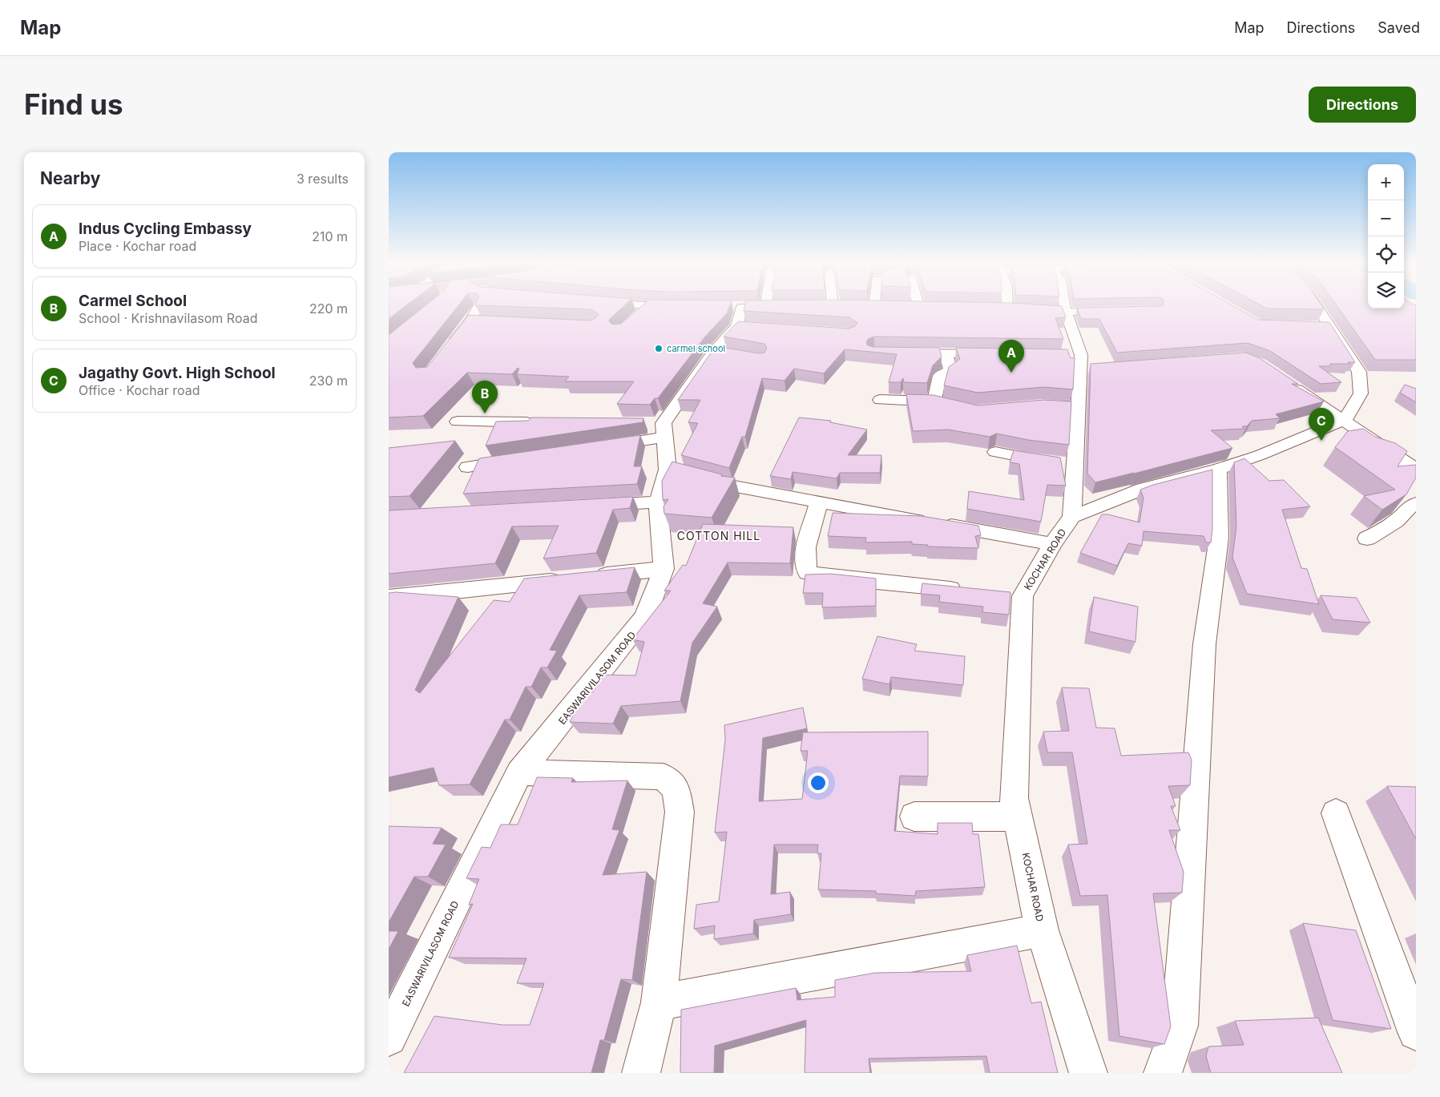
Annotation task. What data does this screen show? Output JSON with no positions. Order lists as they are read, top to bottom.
{
  "streets": {
    "street": ["KOCHAR ROAD", "EASWARIVILASOM ROAD"]
  },
  "districts": ["COTTON HILL"],
  "places": ["carmel school"],
  "page": {
    "header": "Map",
    "nav": ["Map", "Directions", "Saved"],
    "buttons": "Directions",
    "title": "Find us",
    "heading": ["Nearby", "3 results"],
    "map_buttons": ["+", "−"],
    "list": [
      {
        "mark": "A",
        "name": "Indus Cycling Embassy",
        "note": "Place · Kochar road",
        "value": "210 m"
      },
      {
        "mark": "B",
        "name": "Carmel School",
        "note": "School · Krishnavilasom Road",
        "value": "220 m"
      },
      {
        "mark": "C",
        "name": "Jagathy Govt. High School",
        "note": "Office · Kochar road",
        "value": "230 m"
      }
    ],
    "pins": ["A", "B", "C"]
  }
}
